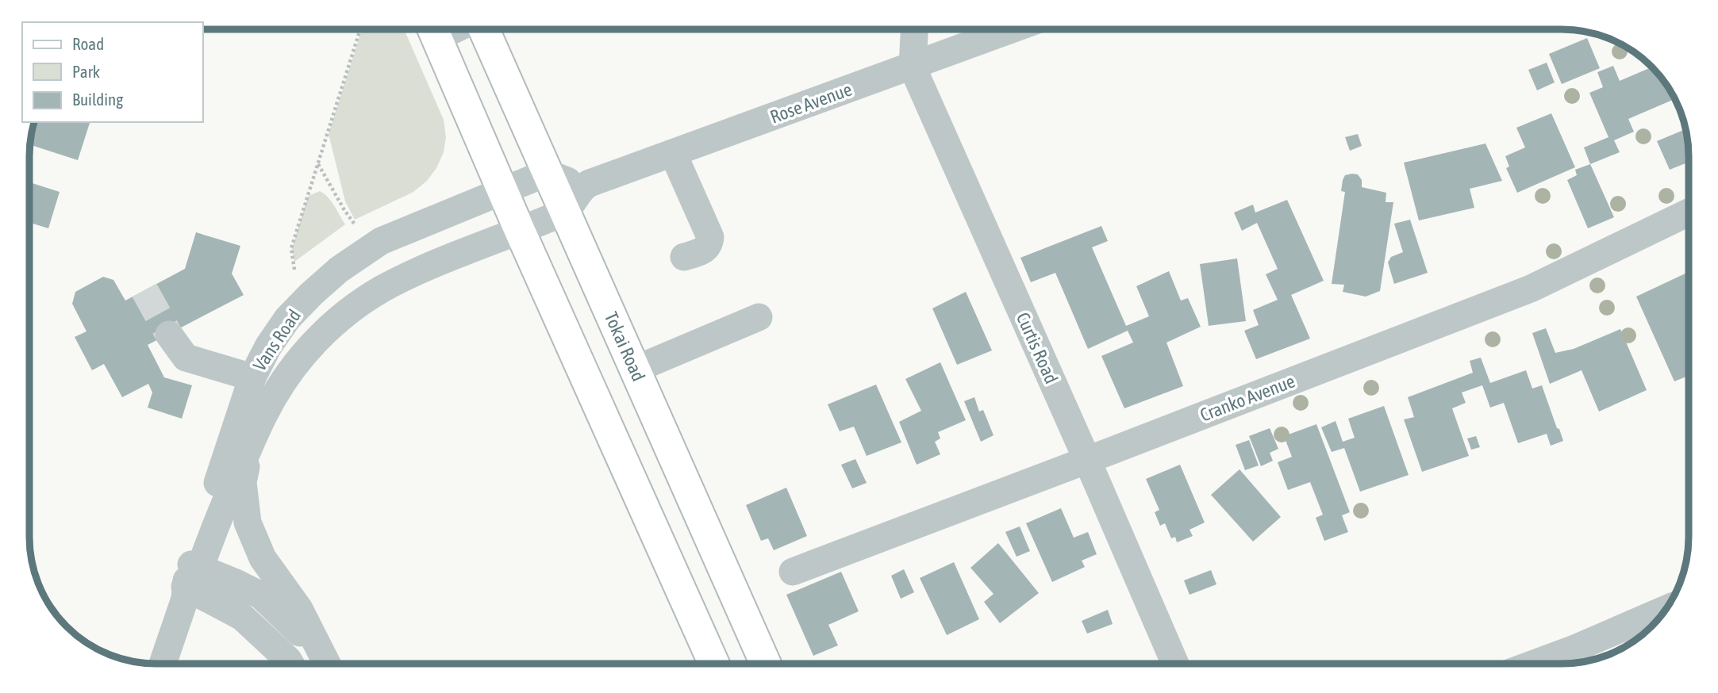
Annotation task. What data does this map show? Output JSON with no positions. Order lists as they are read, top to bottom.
{
  "streets": {
    "main road": ["Tokai Road"],
    "street": [
      "Rose Avenue",
      "Vans Road",
      "Curtis Road",
      "Cranko Avenue"
    ]
  },
  "crossings": [
    ["Rose Avenue", "Curtis Road"],
    ["Vans Road", "Tokai Road"],
    ["Curtis Road", "Cranko Avenue"]
  ],
  "legend": ["Road", "Park", "Building"]
}
